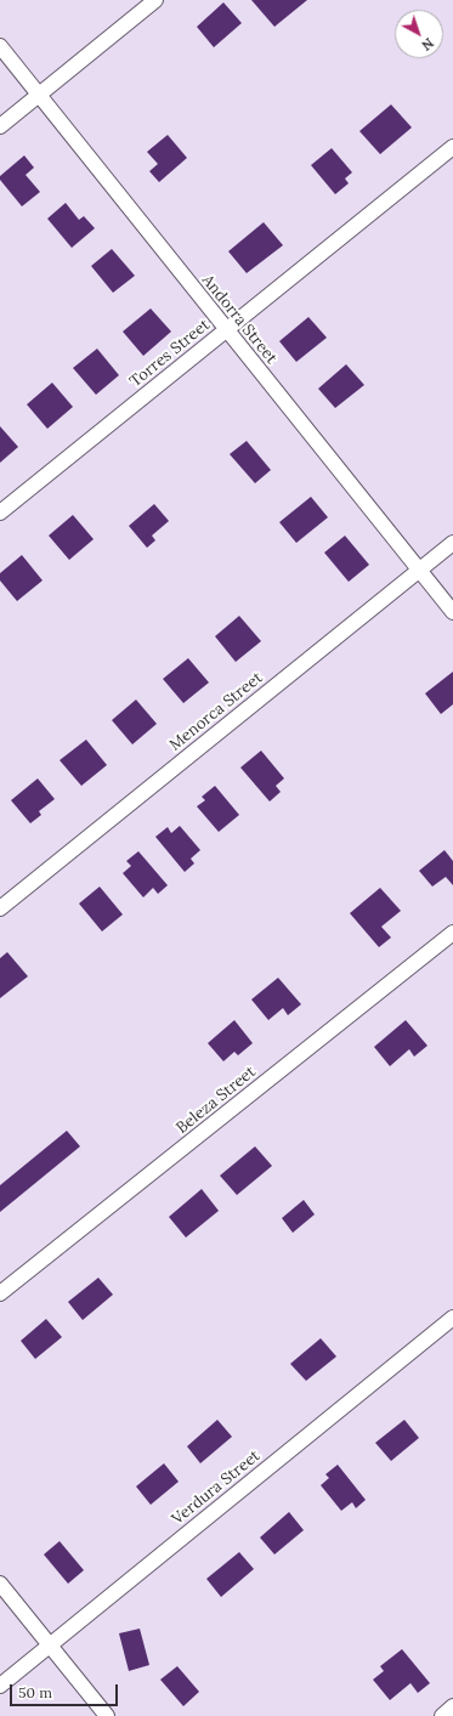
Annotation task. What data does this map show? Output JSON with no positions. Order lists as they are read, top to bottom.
{
  "streets": {
    "street": [
      "Andorra Street",
      "Torres Street",
      "Menorca Street",
      "Beleza Street",
      "Verdura Street"
    ]
  },
  "crossings": [
    ["Andorra Street", "Torres Street"],
    ["Andorra Street", "Menorca Street"]
  ],
  "scale_bar": "50 m",
  "north": "bottom right"
}
